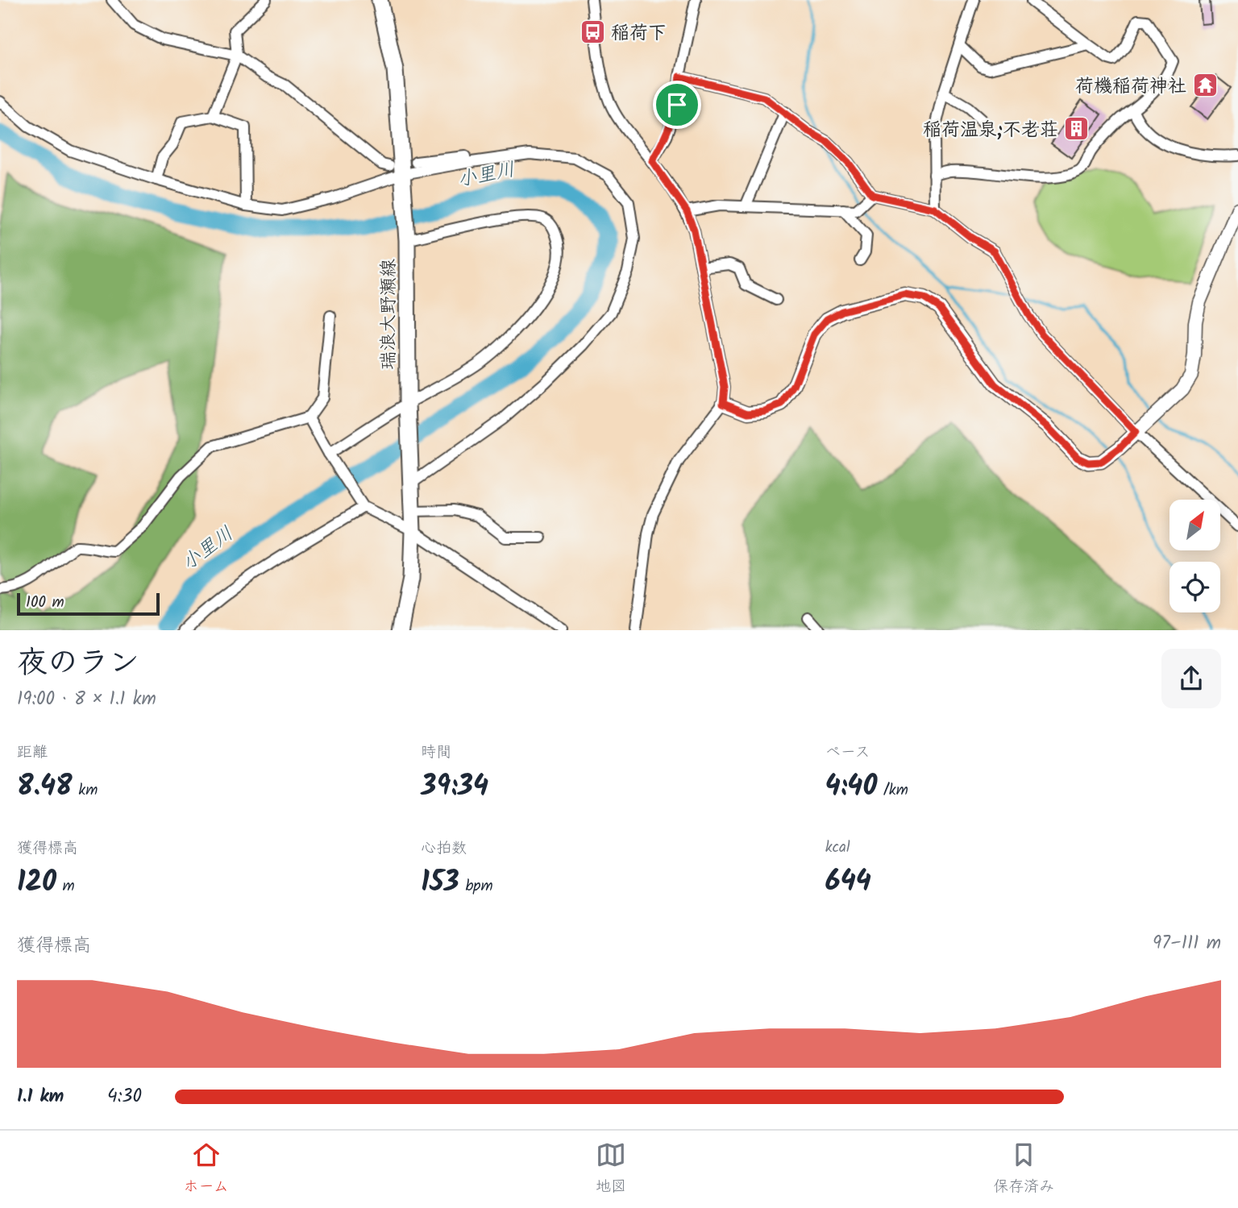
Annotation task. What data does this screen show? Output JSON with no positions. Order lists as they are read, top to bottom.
{
  "streets": {
    "main road": ["瑞浪大野瀬線"]
  },
  "water": ["小里川"],
  "places": {
    "bus stop": ["稲荷下"],
    "temple": ["荷機稲荷神社"],
    "building": ["稲荷温泉;不老荘"]
  },
  "scale_bar": "100 m",
  "north": "top right",
  "page": {
    "scale": "100 m",
    "heading": ["夜のラン", "19:00 · 8 × 1.1 km"],
    "stats": [
      ["距離", "8.48 km"],
      ["時間", "39:34"],
      ["ペース", "4:40 /km"],
      ["獲得標高", "120 m"],
      ["心拍数", "153 bpm"],
      ["kcal", "644"]
    ],
    "chart": ["獲得標高", "97–111 m"],
    "list": [
      {
        "name": "1.1 km",
        "note": "4:30"
      }
    ],
    "tabs": ["ホーム", "地図", "保存済み"]
  }
}
